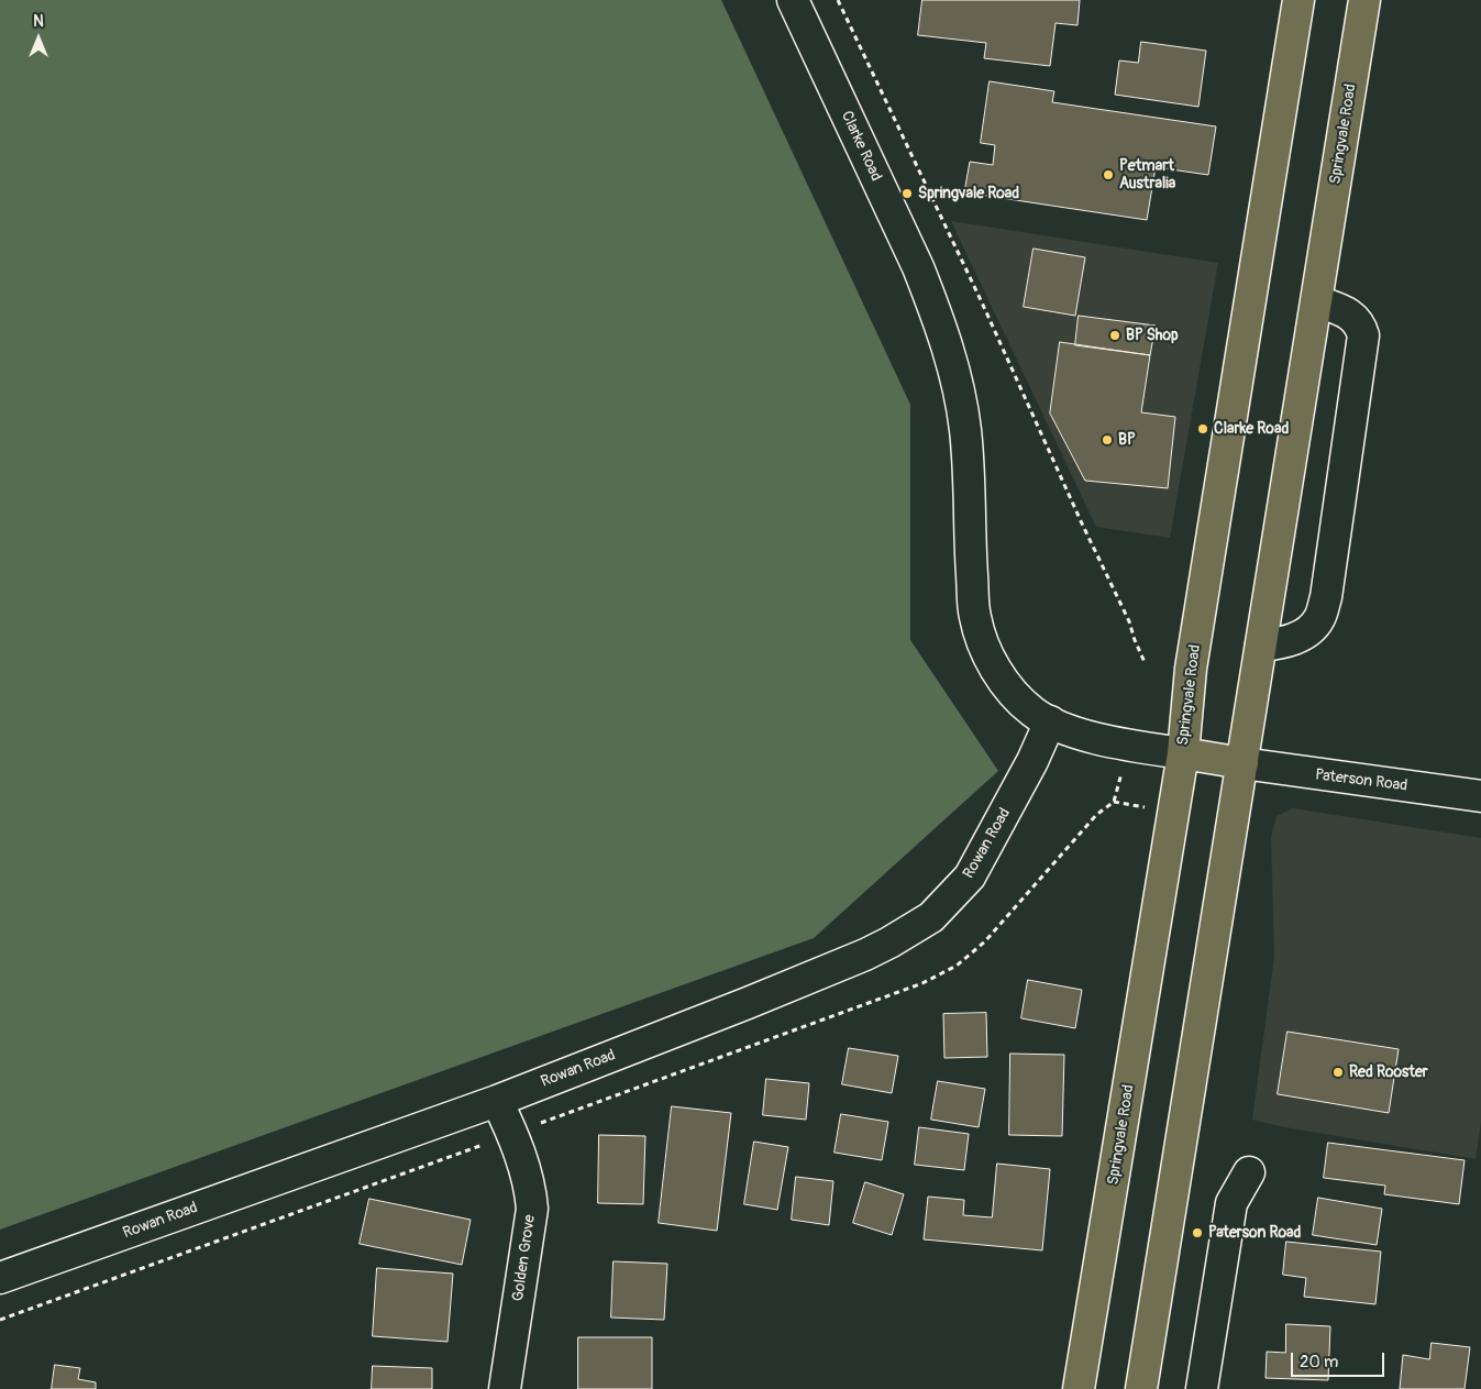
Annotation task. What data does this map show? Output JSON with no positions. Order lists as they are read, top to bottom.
{
  "streets": {
    "highway": ["Springvale Road", "Clarke Road"],
    "street": ["Paterson Road", "Rowan Road", "Golden Grove"]
  },
  "crossings": [
    ["Springvale Road", "Clarke Road"],
    ["Springvale Road", "Paterson Road"],
    ["Clarke Road", "Paterson Road"],
    ["Clarke Road", "Rowan Road"],
    ["Rowan Road", "Golden Grove"]
  ],
  "places": [
    "Petmart Australia",
    "Springvale Road",
    "BP Shop",
    "Clarke Road",
    "BP",
    "Red Rooster",
    "Paterson Road"
  ],
  "scale_bar": "20 m",
  "north": "top"
}
